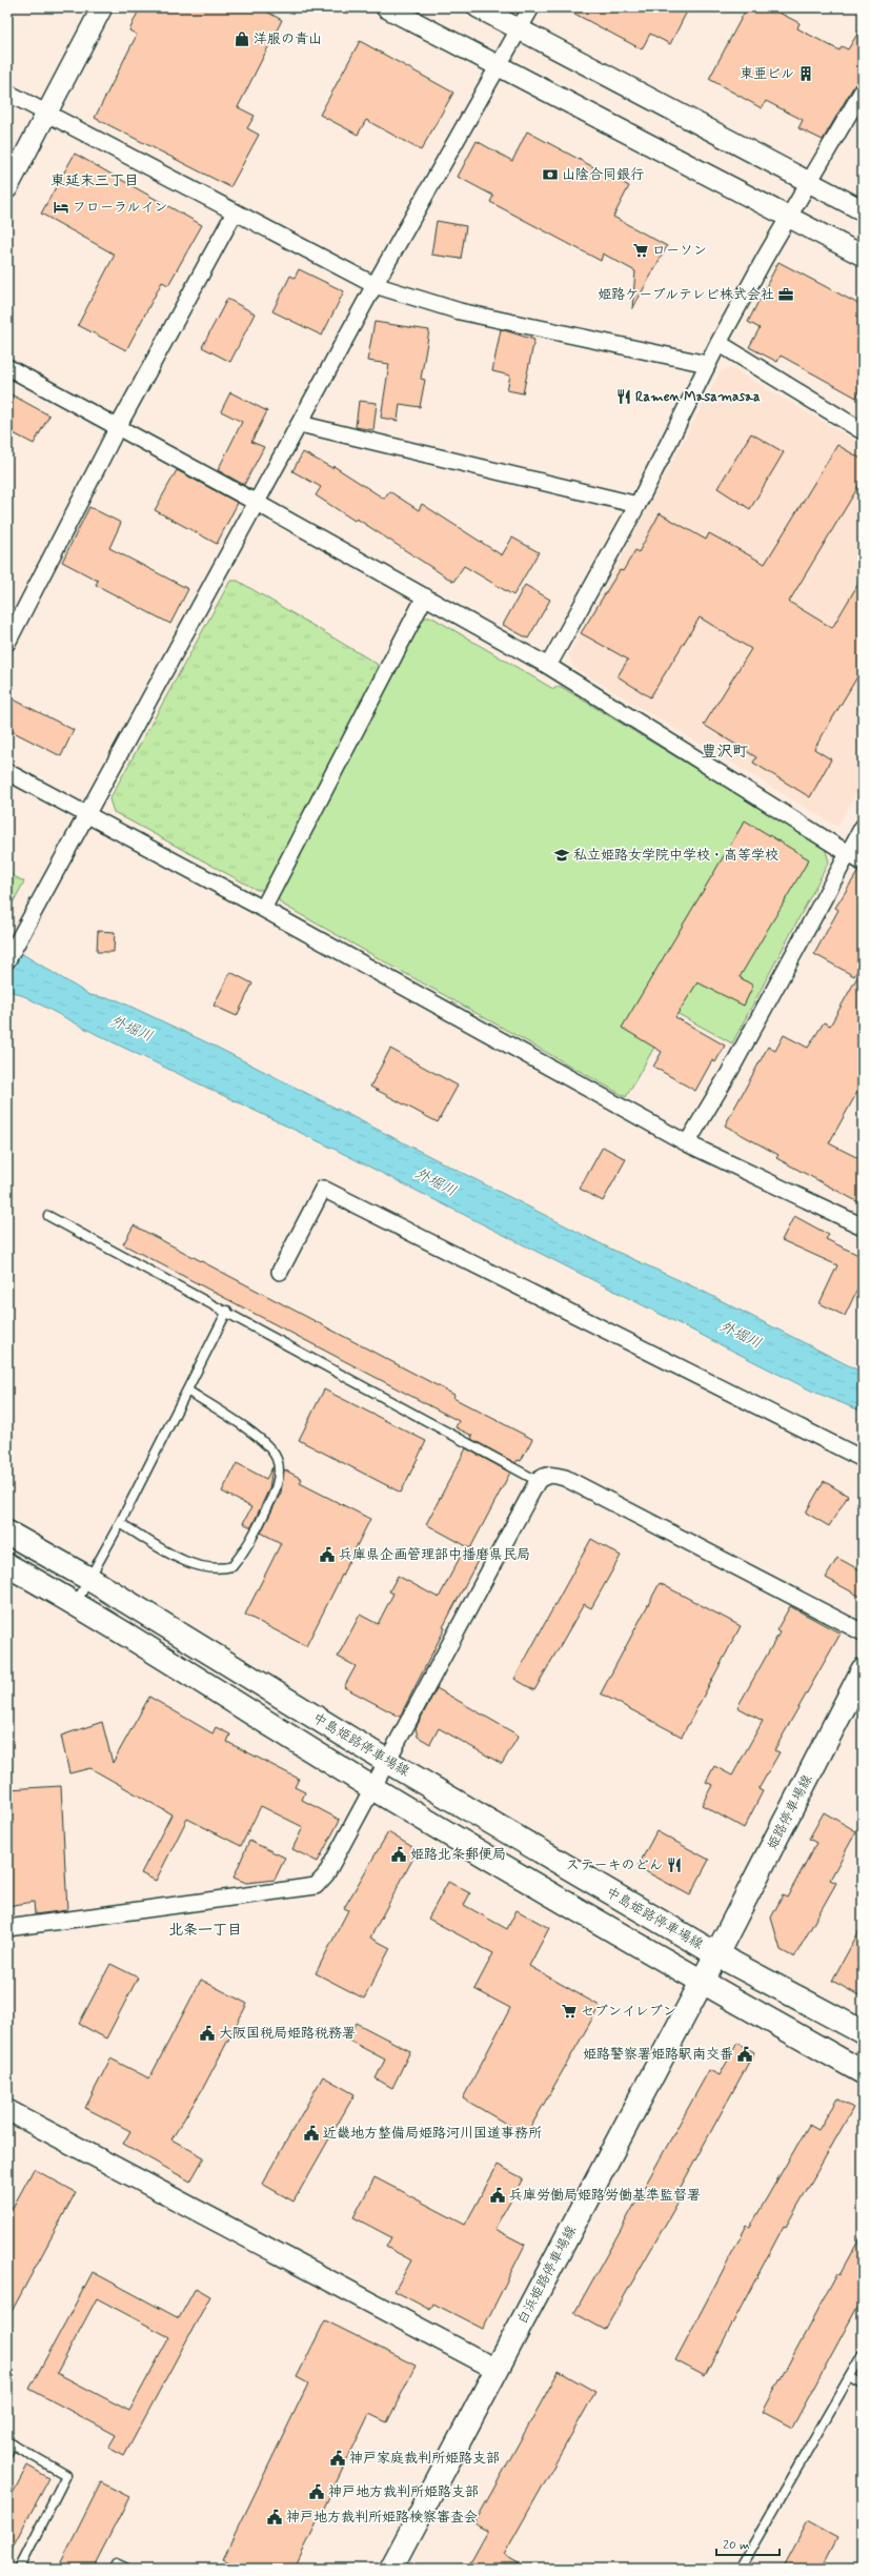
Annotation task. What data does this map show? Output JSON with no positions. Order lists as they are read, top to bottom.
{
  "streets": {
    "main road": ["中島姫路停車場線", "姫路停車場線", "白浜姫路停車場線"]
  },
  "crossings": [
    ["中島姫路停車場線", "姫路停車場線"],
    ["姫路停車場線", "白浜姫路停車場線"]
  ],
  "districts": ["東延末三丁目", "豊沢町", "北条一丁目"],
  "water": ["外堀川"],
  "places": {
    "shop": ["洋服の青山"],
    "building": ["東亜ビル"],
    "bank": ["山陰合同銀行"],
    "hotel": ["フローラルイン"],
    "supermarket": ["ローソン", "セブンイレブン"],
    "office": ["姫路ケーブルテレビ株式会社"],
    "restaurant": ["Ramen Masamasaa", "ステーキのどん"],
    "school or university": ["私立姫路女学院中学校・高等学校"],
    "public building": [
      "兵庫県企画管理部中播磨県民局",
      "姫路北条郵便局",
      "大阪国税局姫路税務署",
      "姫路警察署姫路駅南交番",
      "近畿地方整備局姫路河川国道事務所",
      "兵庫労働局姫路労働基準監督署",
      "神戸家庭裁判所姫路支部",
      "神戸地方裁判所姫路支部",
      "神戸地方裁判所姫路検察審査会"
    ]
  },
  "scale_bar": "20 m"
}
